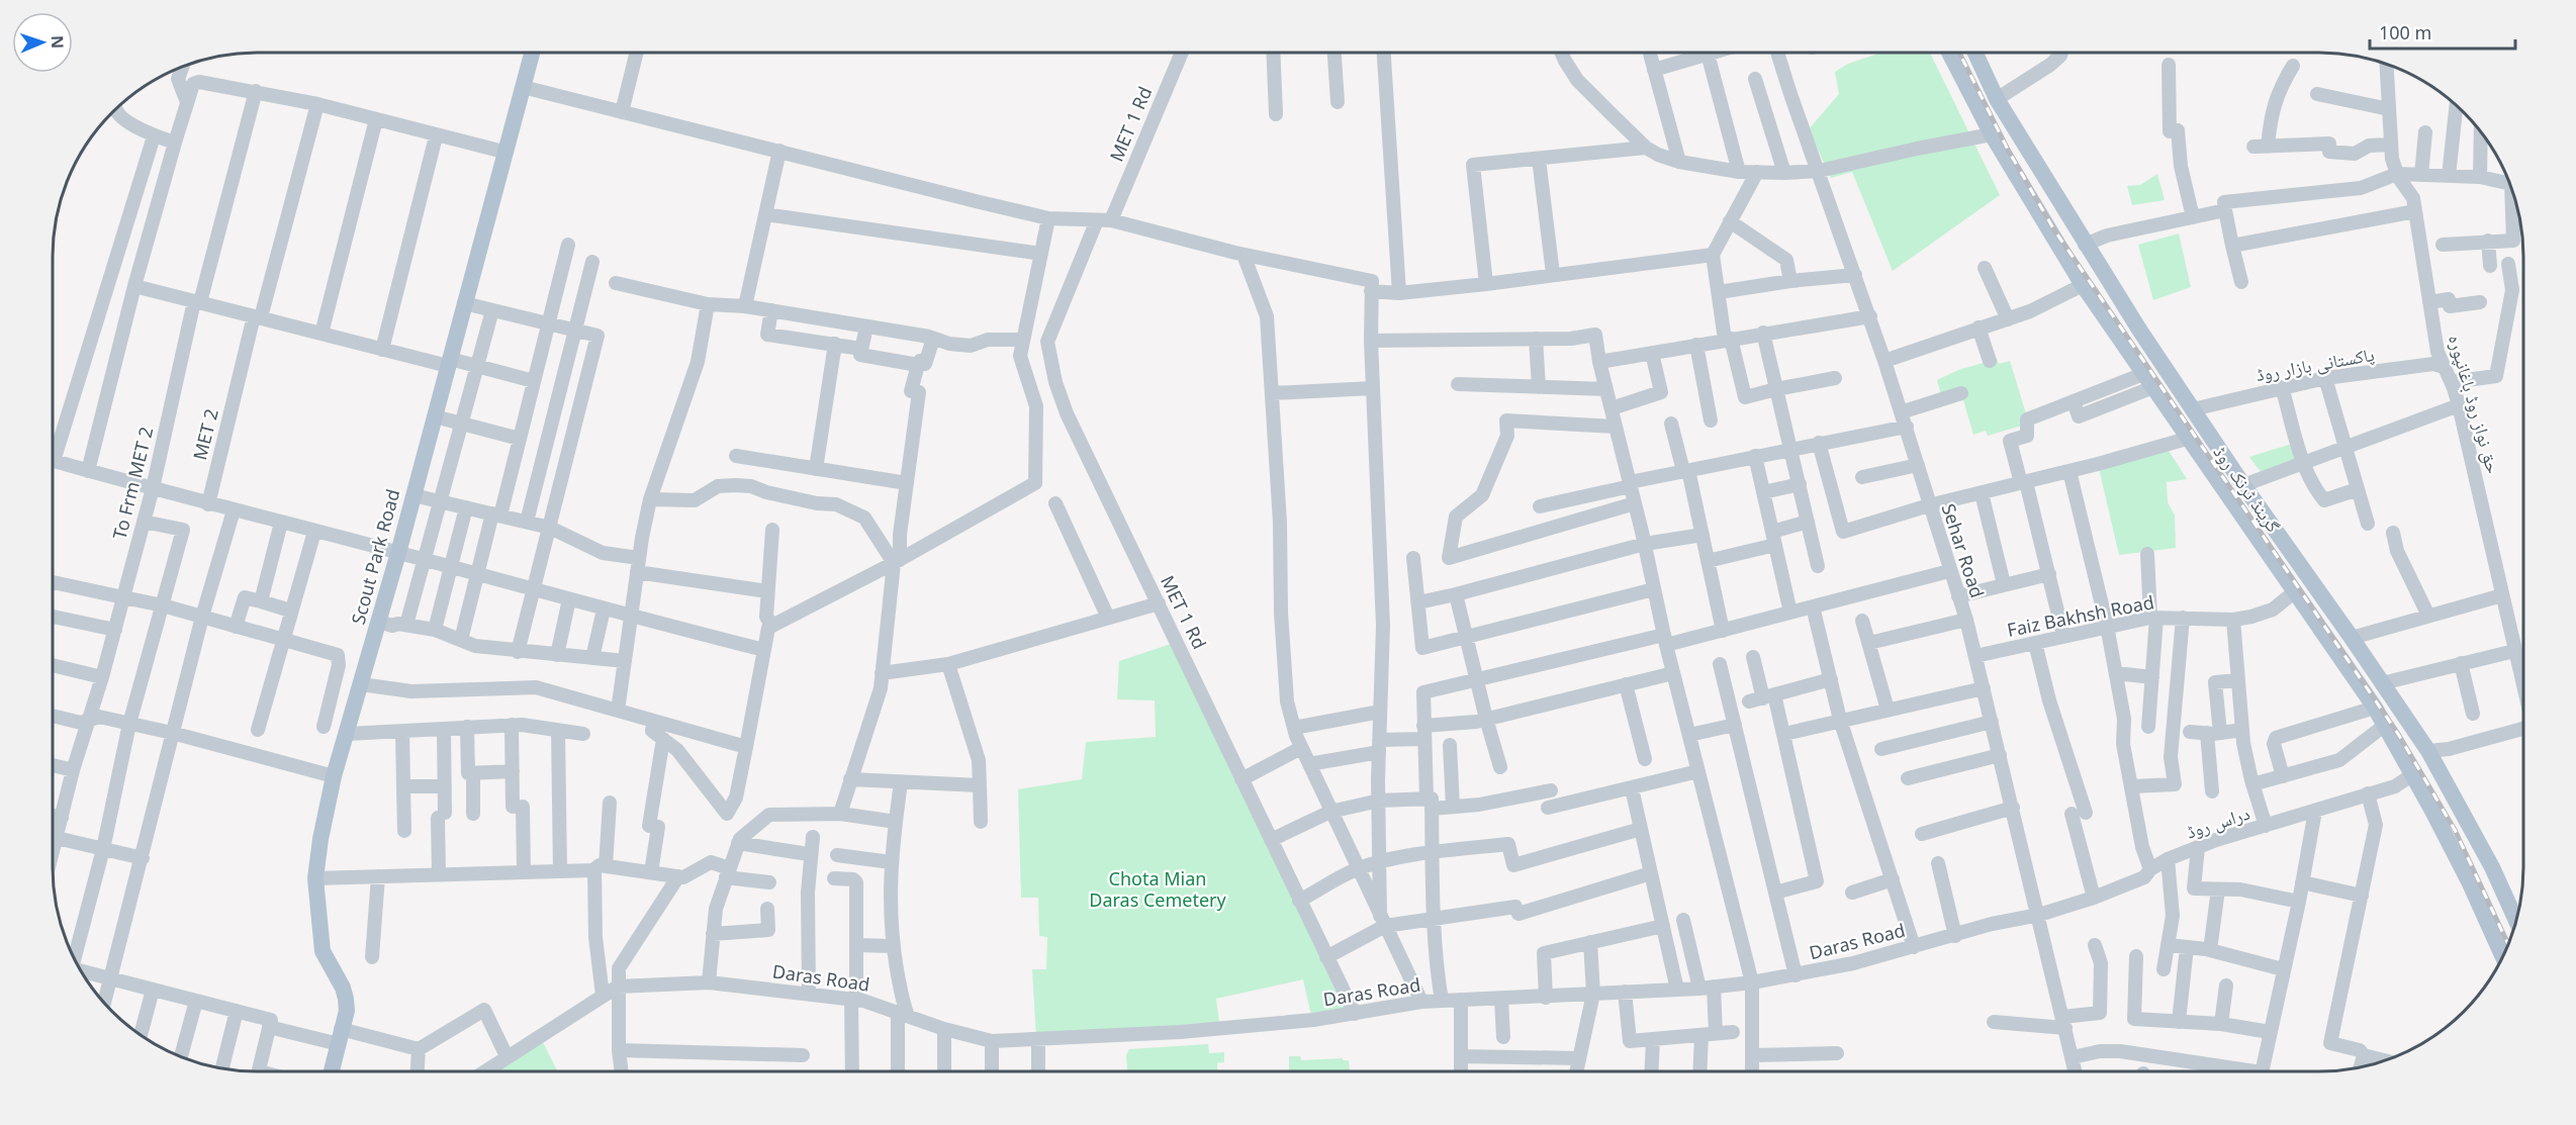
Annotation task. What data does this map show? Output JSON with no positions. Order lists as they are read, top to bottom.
{
  "streets": {
    "main road": ["گرینڈ ٹرنک روڈ", "Scout Park Road"],
    "street": [
      "MET 1 Rd",
      "پاکستانی بازار روڈ",
      "حق نواز روڈ باغانپورہ",
      "MET 2",
      "To Frm MET 2",
      "Sehar Road",
      "Faiz Bakhsh Road",
      "دراس روڈ",
      "Daras Road"
    ]
  },
  "crossings": [
    ["MET 1 Rd", "Daras Road"],
    ["پاکستانی بازار روڈ", "حق نواز روڈ باغانپورہ"],
    ["پاکستانی بازار روڈ", "گرینڈ ٹرنک روڈ"],
    ["گرینڈ ٹرنک روڈ", "Faiz Bakhsh Road"],
    ["گرینڈ ٹرنک روڈ", "دراس روڈ"],
    ["Sehar Road", "Faiz Bakhsh Road"],
    ["Sehar Road", "دراس روڈ"],
    ["Sehar Road", "Daras Road"],
    ["دراس روڈ", "Daras Road"]
  ],
  "parks": ["Chota Mian Daras Cemetery"],
  "scale_bar": "100 m",
  "north": "right"
}
